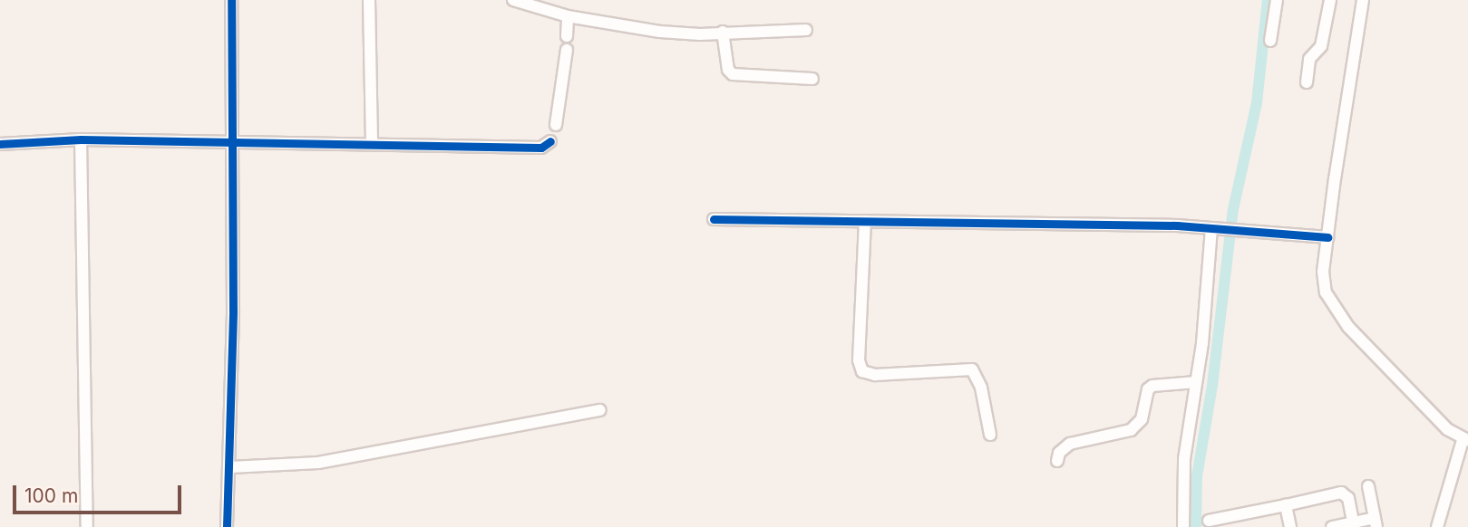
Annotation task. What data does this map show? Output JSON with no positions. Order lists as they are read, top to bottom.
{
  "scale_bar": "100 m"
}
